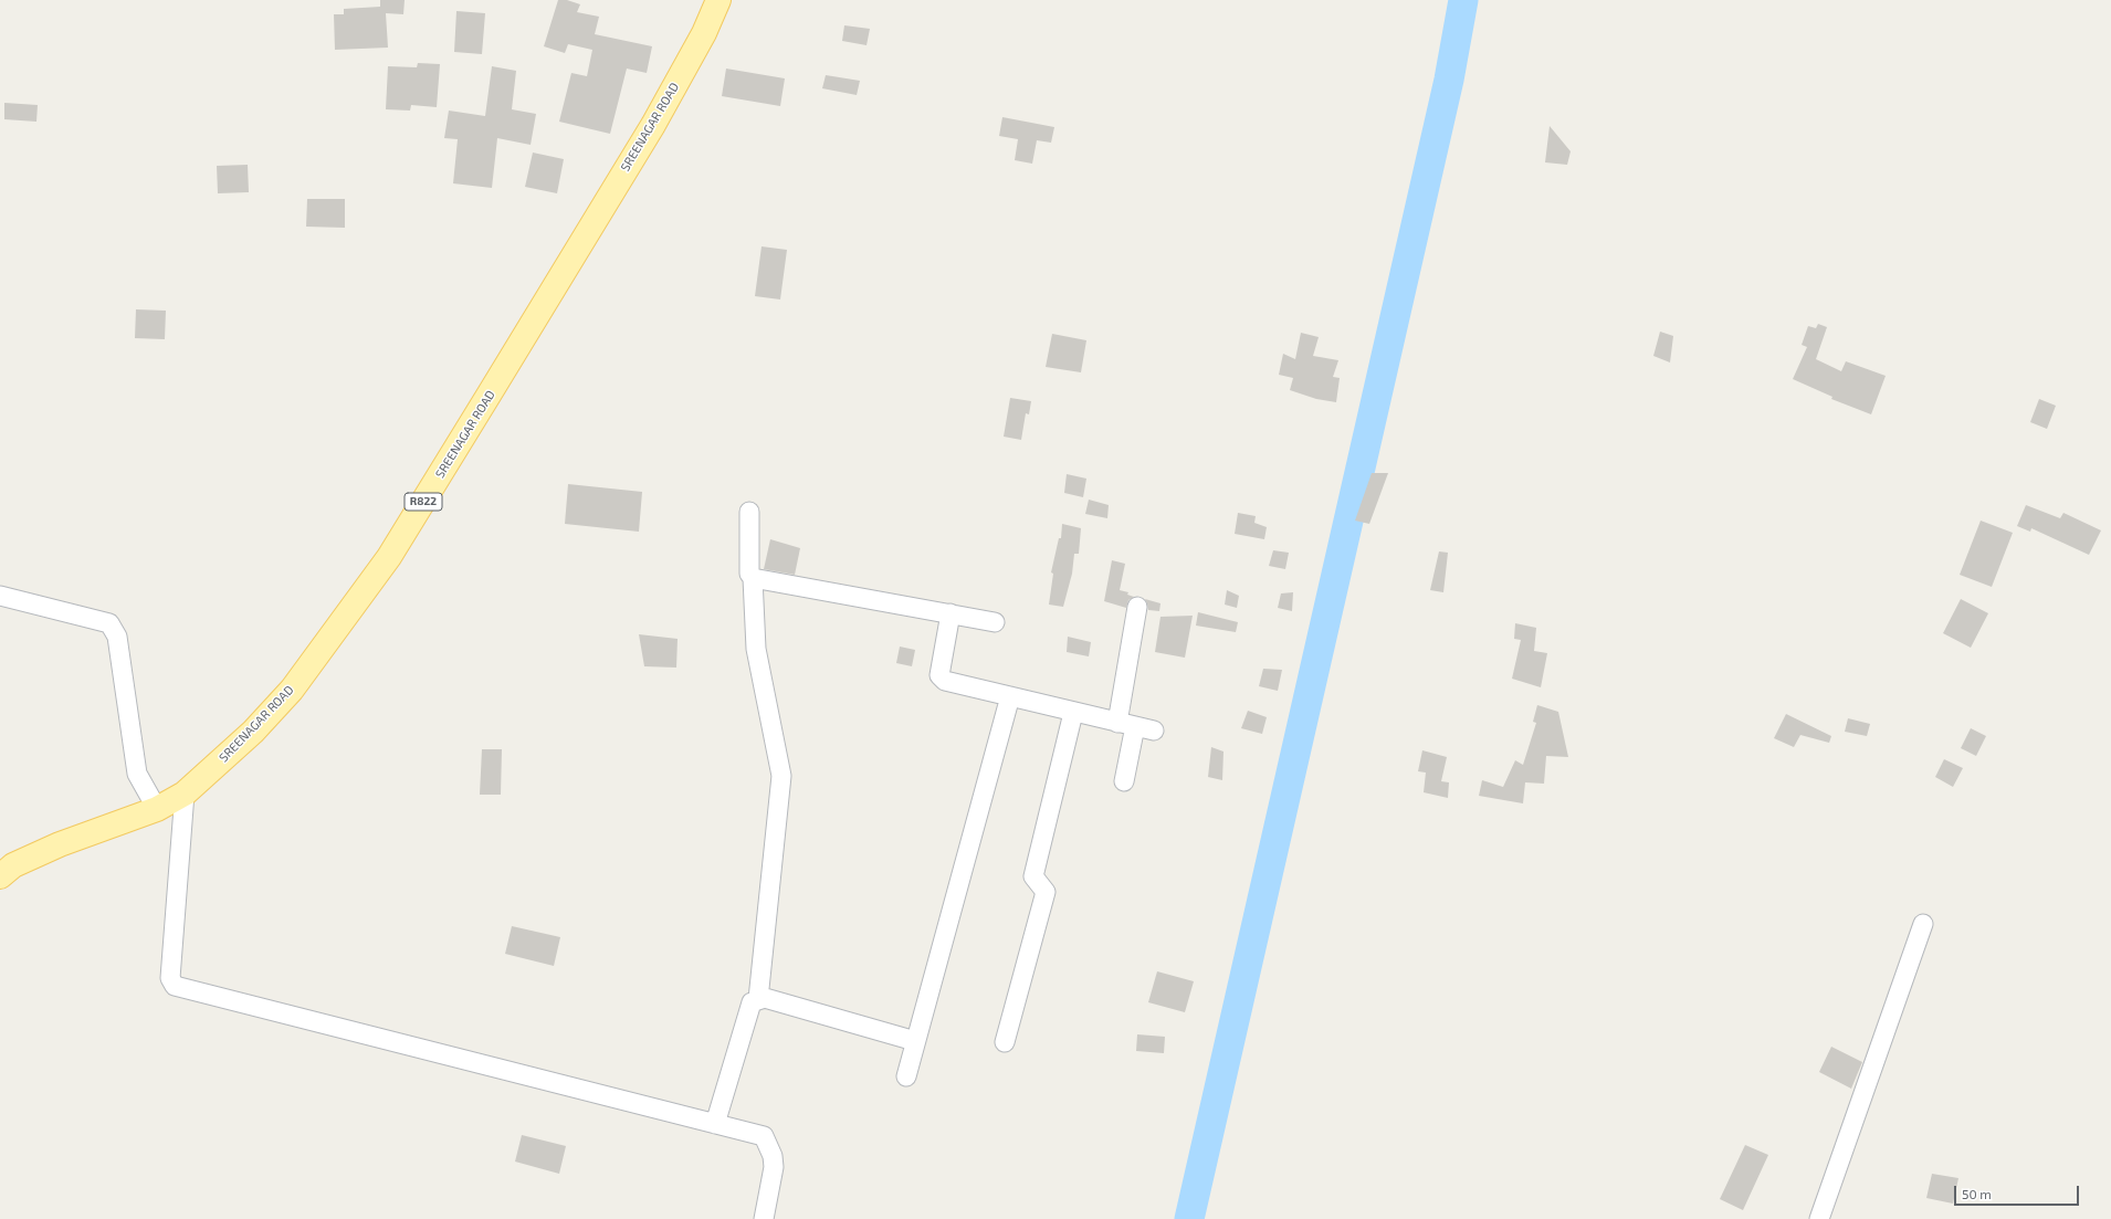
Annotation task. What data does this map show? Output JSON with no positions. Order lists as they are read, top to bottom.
{
  "streets": {
    "main road": ["SREENAGAR ROAD", "R822"]
  },
  "scale_bar": "50 m"
}
